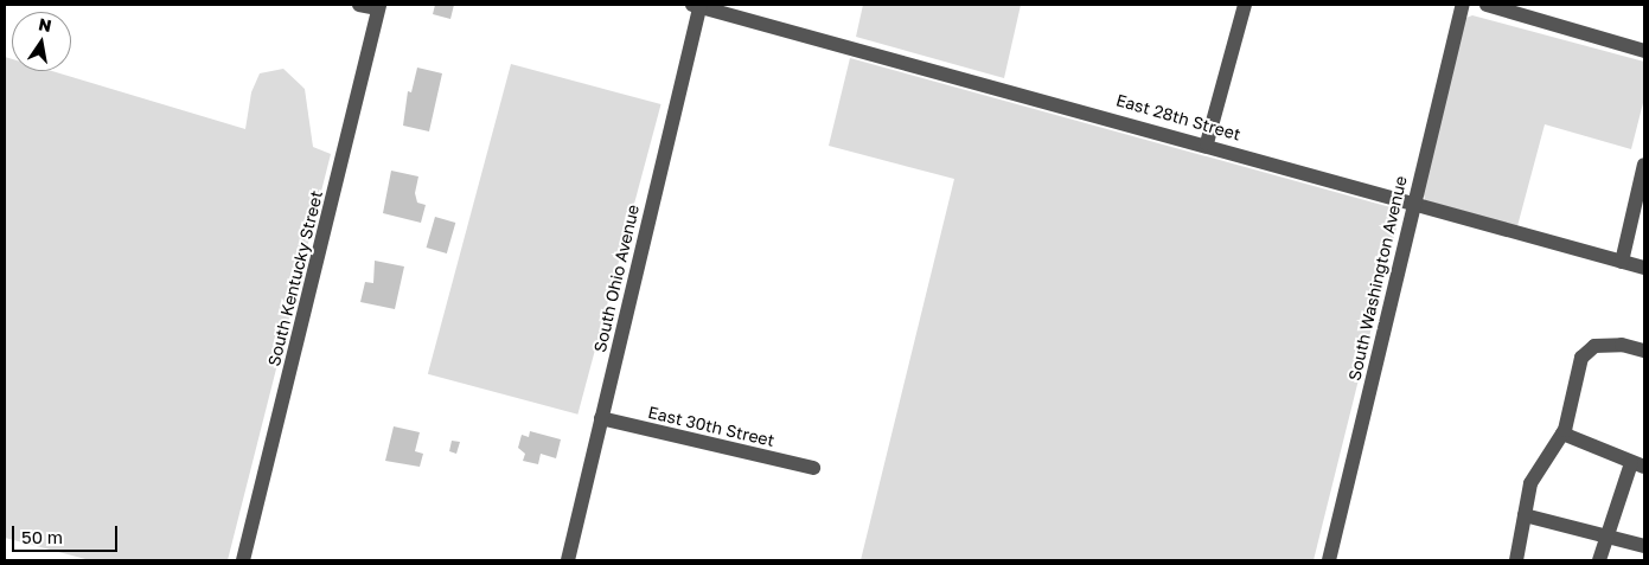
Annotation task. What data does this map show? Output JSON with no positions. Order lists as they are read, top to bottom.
{
  "streets": {
    "street": [
      "East 28th Street",
      "South Kentucky Street",
      "South Ohio Avenue",
      "South Washington Avenue",
      "East 30th Street"
    ]
  },
  "crossings": [
    ["East 28th Street", "South Ohio Avenue"],
    ["East 28th Street", "South Washington Avenue"],
    ["South Ohio Avenue", "East 30th Street"]
  ],
  "scale_bar": "50 m",
  "north": "top"
}
